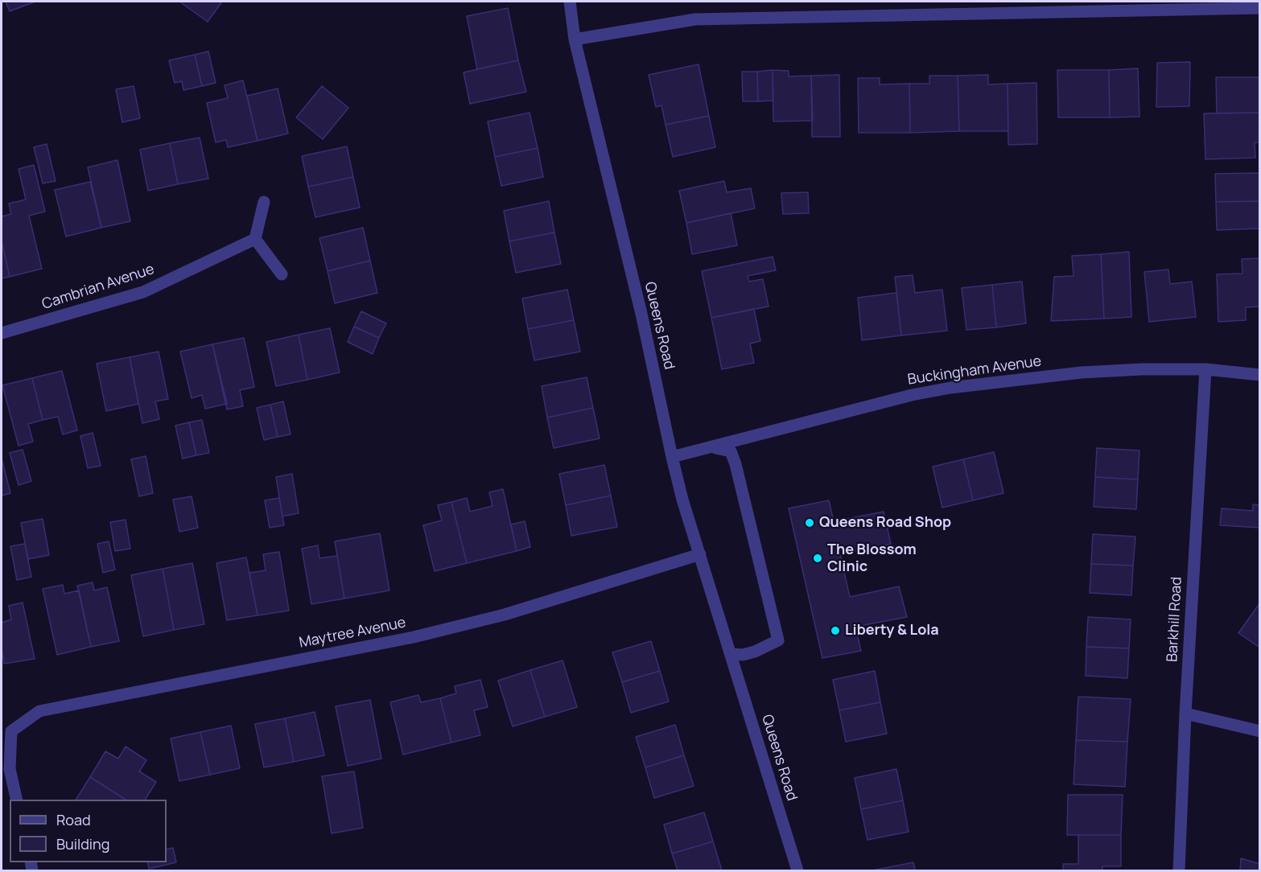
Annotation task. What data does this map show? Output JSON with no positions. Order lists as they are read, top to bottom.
{
  "streets": {
    "street": [
      "Cambrian Avenue",
      "Queens Road",
      "Buckingham Avenue",
      "Barkhill Road",
      "Maytree Avenue"
    ]
  },
  "crossings": [
    ["Queens Road", "Buckingham Avenue"],
    ["Queens Road", "Maytree Avenue"],
    ["Buckingham Avenue", "Barkhill Road"]
  ],
  "places": ["Queens Road Shop", "The Blossom Clinic", "Liberty & Lola"],
  "legend": ["Road", "Building"]
}
